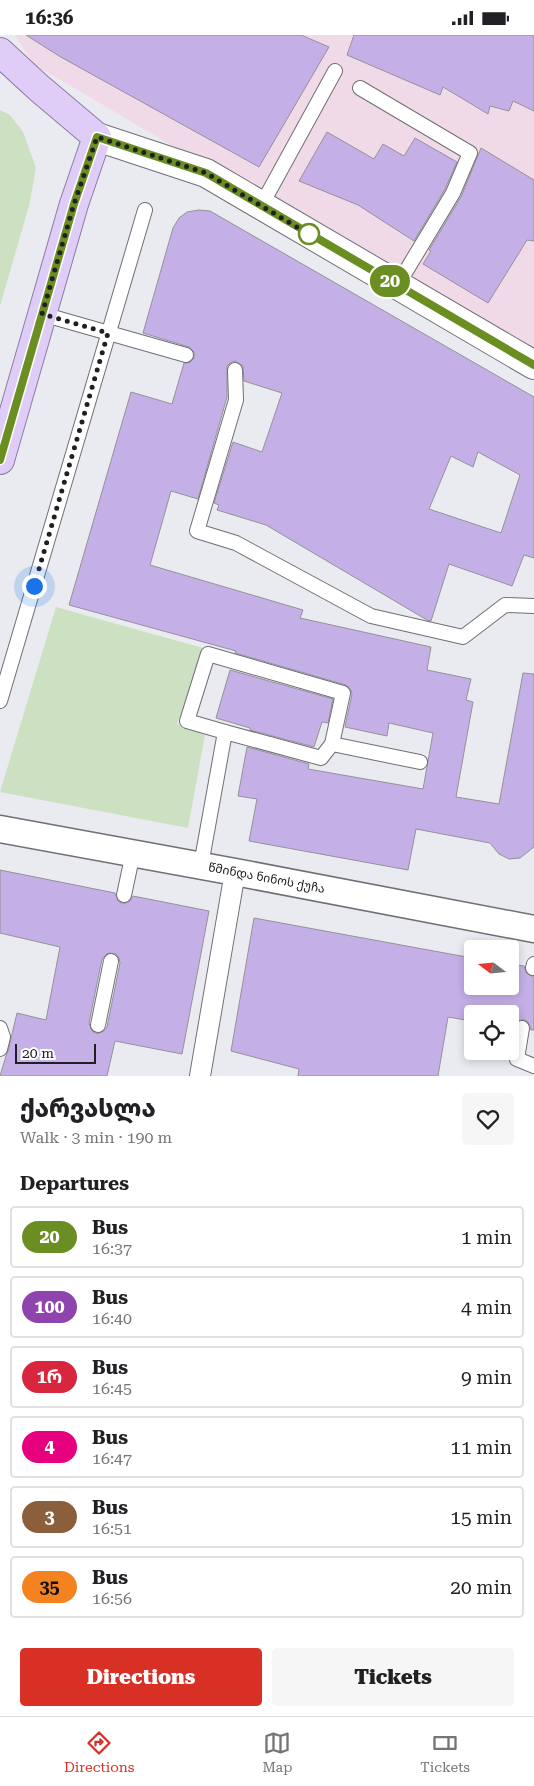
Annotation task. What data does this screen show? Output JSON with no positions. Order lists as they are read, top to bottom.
{
  "streets": {
    "street": ["წმინდა ნინოს ქუჩა"]
  },
  "lines": ["bus line 20"],
  "scale_bar": "20 m",
  "north": "left",
  "page": {
    "status": "16:36",
    "on_map": "20",
    "scale": "20 m",
    "heading": [
      ["ქარვასლა", "Walk · 3 min · 190 m"],
      "Departures"
    ],
    "list": [
      {
        "mark": "20",
        "name": "Bus",
        "note": "16:37",
        "value": "1 min"
      },
      {
        "mark": "100",
        "name": "Bus",
        "note": "16:40",
        "value": "4 min"
      },
      {
        "mark": "1რ",
        "name": "Bus",
        "note": "16:45",
        "value": "9 min"
      },
      {
        "mark": "4",
        "name": "Bus",
        "note": "16:47",
        "value": "11 min"
      },
      {
        "mark": "3",
        "name": "Bus",
        "note": "16:51",
        "value": "15 min"
      },
      {
        "mark": "35",
        "name": "Bus",
        "note": "16:56",
        "value": "20 min"
      }
    ],
    "buttons": ["Directions", "Tickets"],
    "tabs": ["Directions", "Map", "Tickets"]
  }
}
